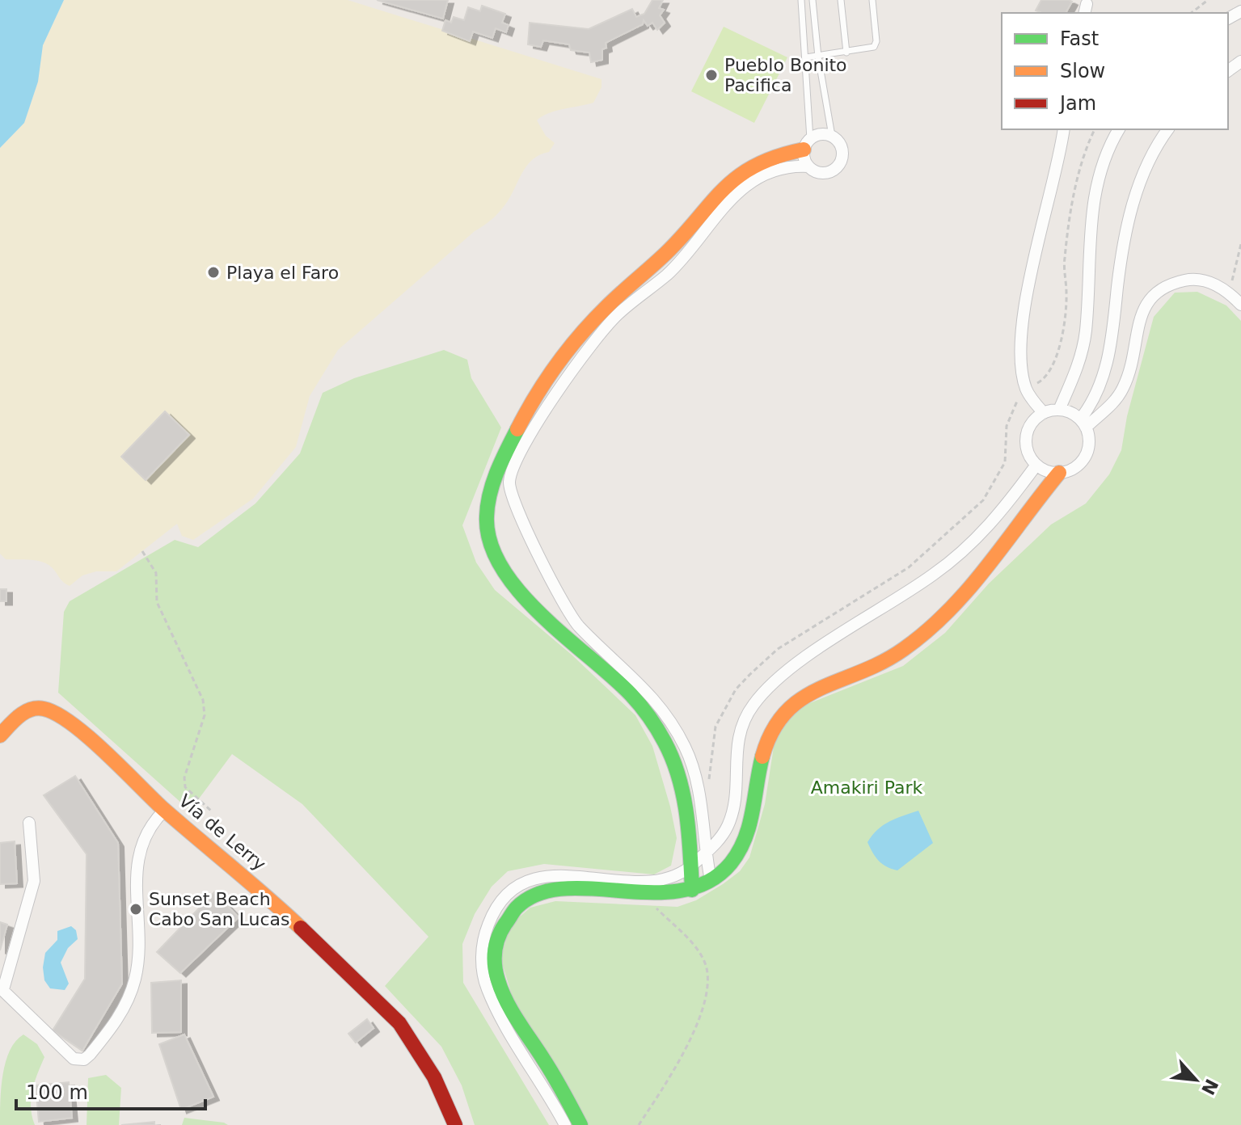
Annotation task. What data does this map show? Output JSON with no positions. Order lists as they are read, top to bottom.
{
  "streets": {
    "street": ["Vía de Lerry"]
  },
  "parks": ["Amakiri Park"],
  "places": ["Pueblo Bonito Pacifica", "Playa el Faro", "Sunset Beach Cabo San Lucas"],
  "legend": ["Fast", "Slow", "Jam"],
  "scale_bar": "100 m",
  "north": "bottom right"
}
